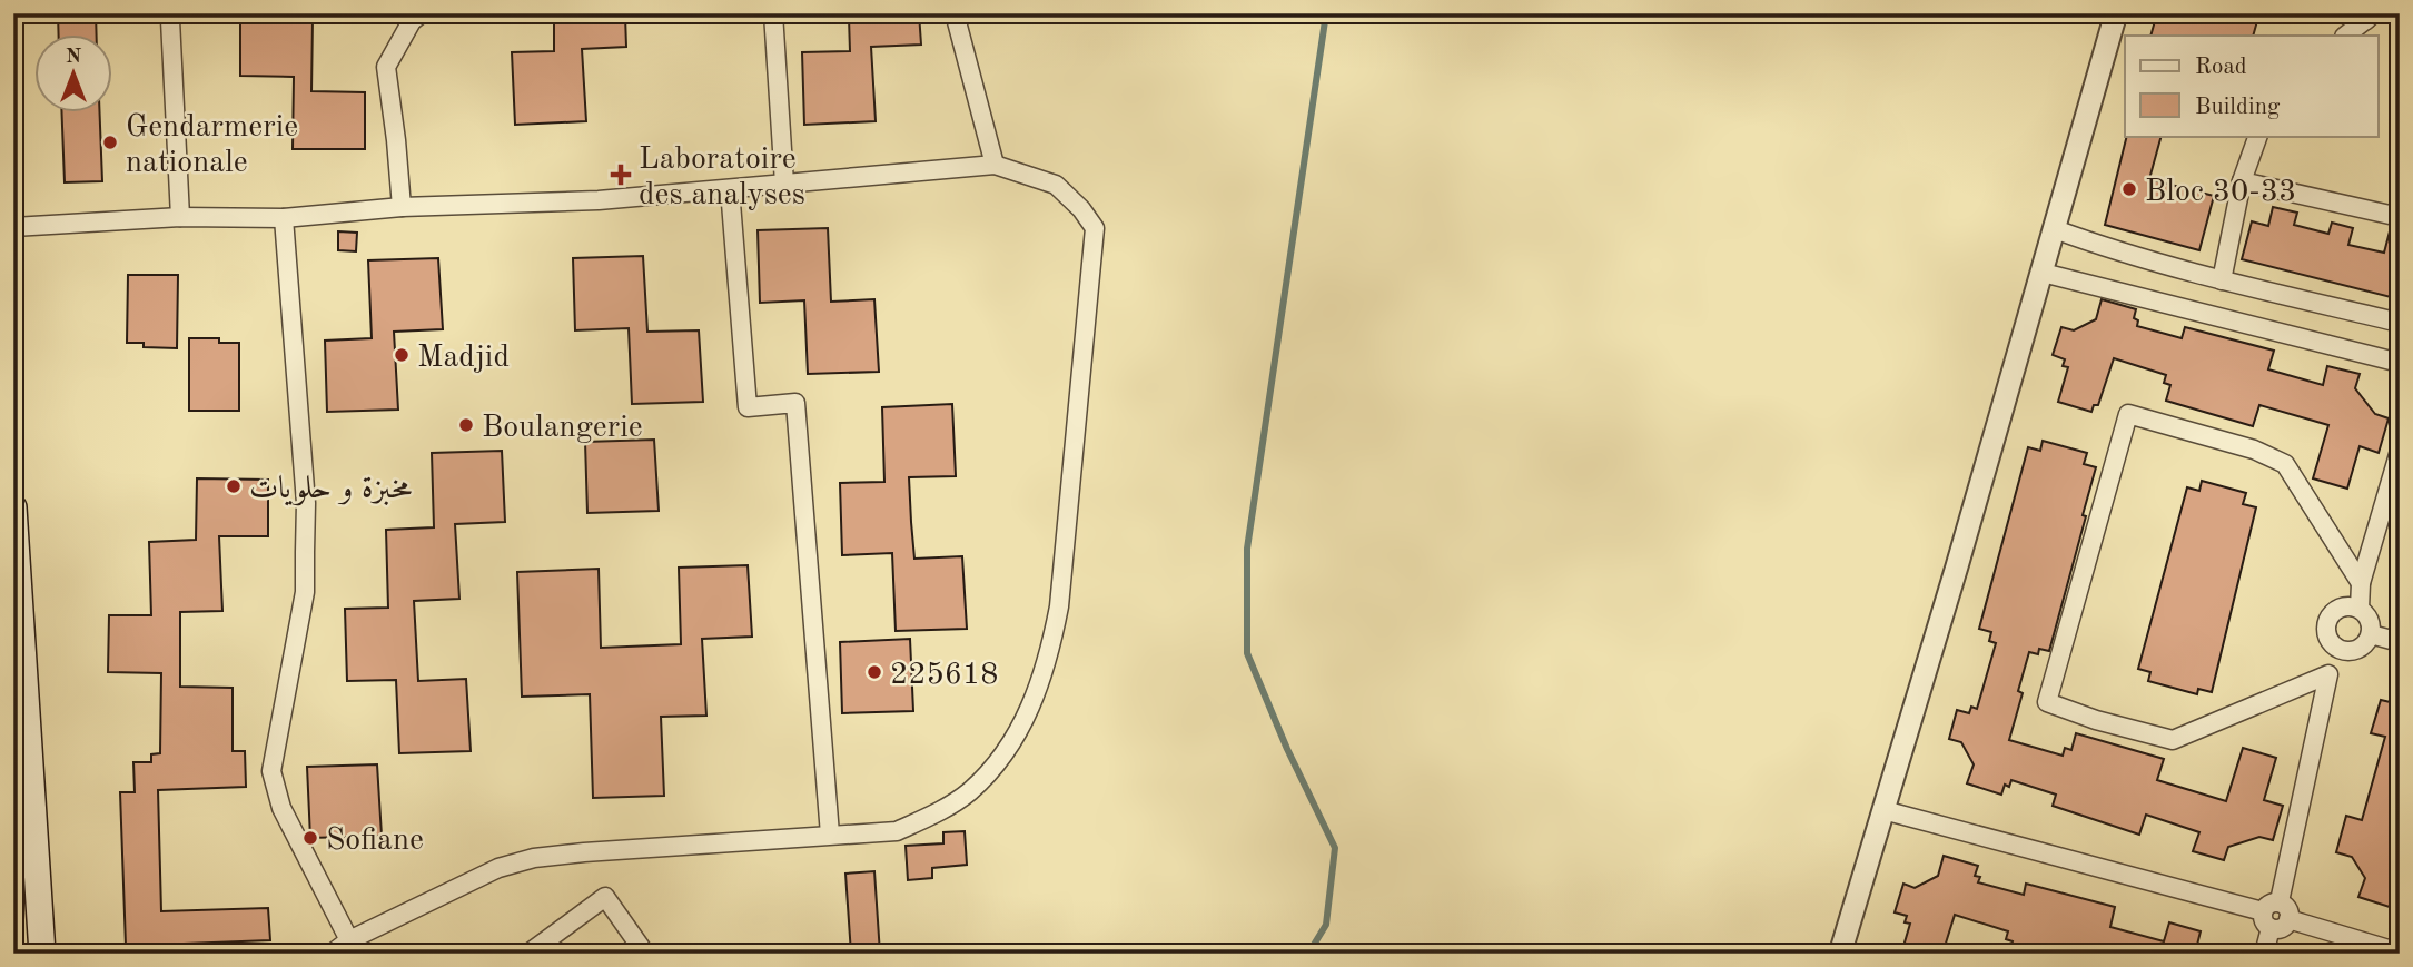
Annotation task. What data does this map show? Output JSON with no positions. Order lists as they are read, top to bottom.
{
  "places": {
    "other": [
      "Gendarmerie nationale",
      "Bloc 30-33",
      "Madjid",
      "Boulangerie",
      "مخبزة و حلويات",
      "225618",
      "Sofiane"
    ],
    "health": ["Laboratoire des analyses"]
  },
  "legend": ["Road", "Building"],
  "north": "top"
}
